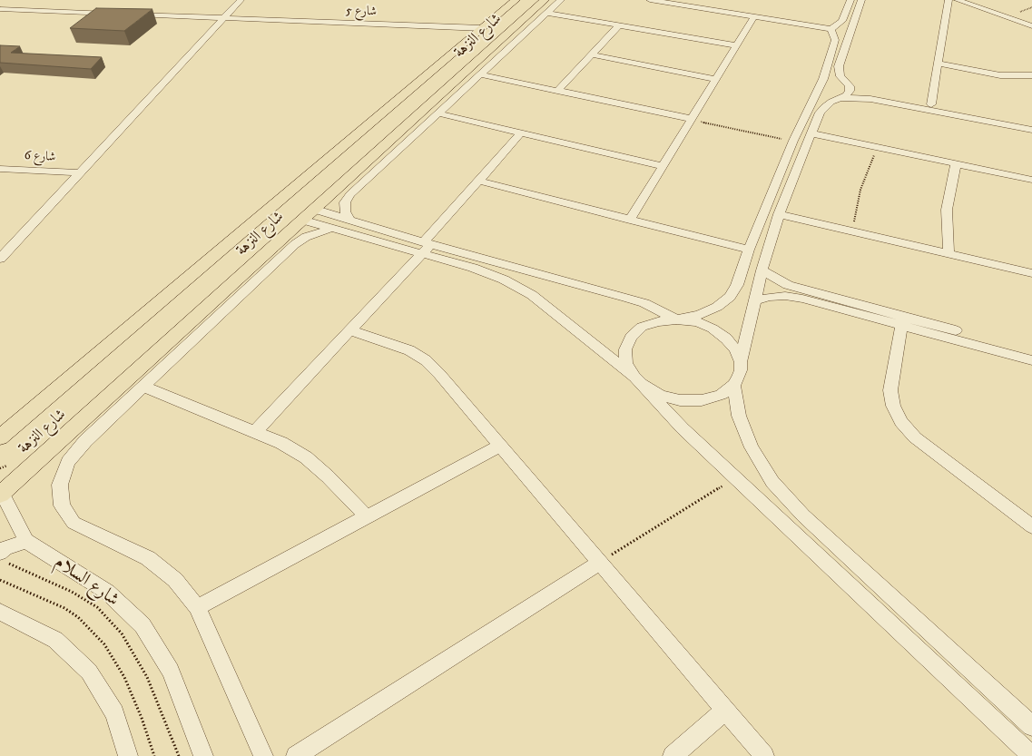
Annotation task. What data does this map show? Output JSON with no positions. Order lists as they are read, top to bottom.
{
  "streets": {
    "main road": ["شارع النزهة"],
    "street": ["شارع 5", "شارع 6", "شارع السلام"]
  },
  "crossings": [
    ["شارع 5", "شارع النزهة"],
    ["شارع النزهة", "شارع السلام"]
  ]
}
